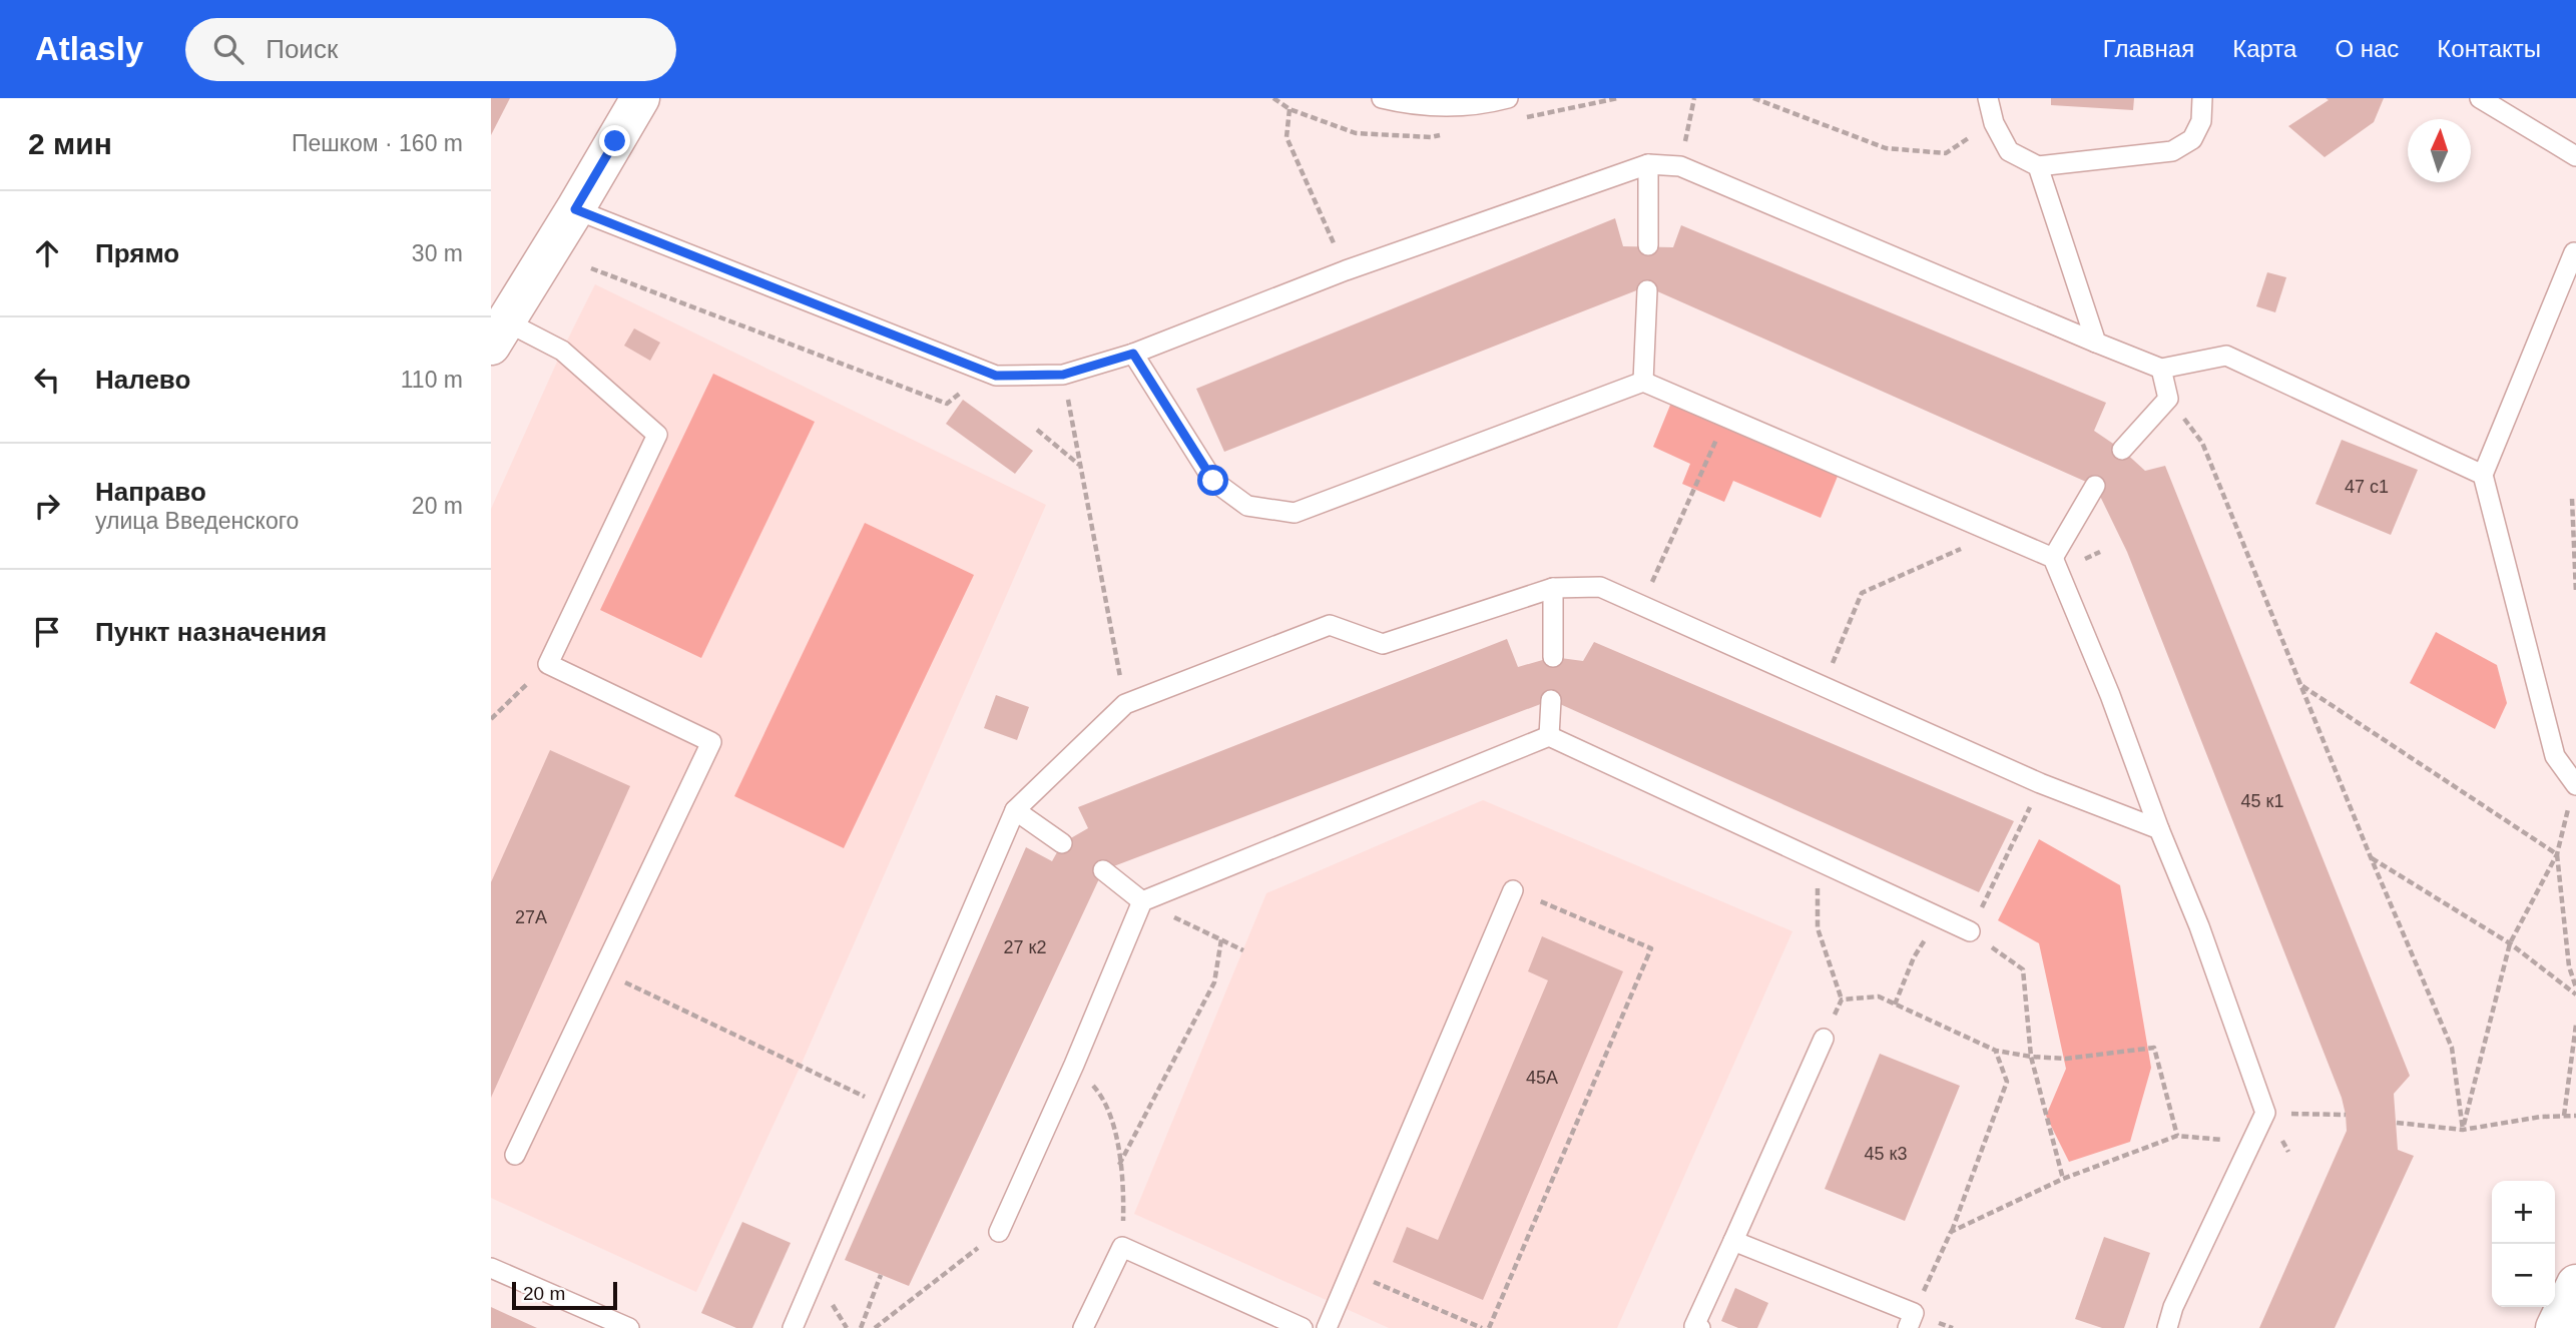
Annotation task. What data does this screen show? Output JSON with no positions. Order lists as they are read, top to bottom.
{
  "house_numbers": [
    "47 с1",
    "45 к1",
    "27А",
    "27 к2",
    "45А",
    "45 к3"
  ],
  "scale_bar": "20 m",
  "north": "top",
  "page": {
    "header": "Atlasly",
    "search": "Поиск",
    "nav": [
      "Главная",
      "Карта",
      "О нас",
      "Контакты"
    ],
    "heading": ["2 мин", "Пешком · 160 m"],
    "list": [
      ["Прямо", "30 m"],
      ["Налево", "110 m"],
      ["Направо", "улица Введенского", "20 m"],
      "Пункт назначения"
    ],
    "map_buttons": ["+", "−"],
    "scale": "20 m"
  }
}
